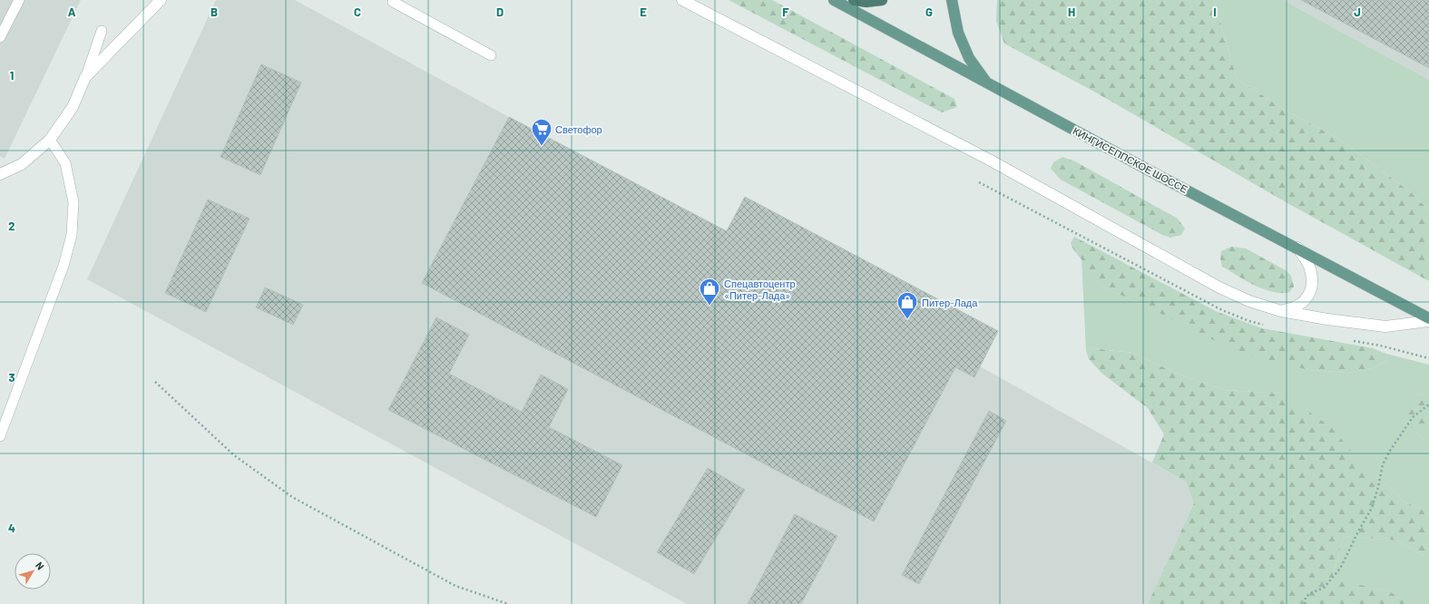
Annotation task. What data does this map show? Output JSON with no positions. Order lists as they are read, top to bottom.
{
  "streets": {
    "main road": ["КИНГИСЕППСКОЕ ШОССЕ"]
  },
  "places": {
    "supermarket": ["Светофор"],
    "shop": ["Спецавтоцентр «Питер-Лада»", "Питер-Лада"]
  },
  "north": "top right",
  "grid": {
    "columns": [
      "A",
      "B",
      "C",
      "D",
      "E",
      "F",
      "G",
      "H",
      "I",
      "J"
    ],
    "rows": [
      "1",
      "2",
      "3",
      "4"
    ]
  }
}
